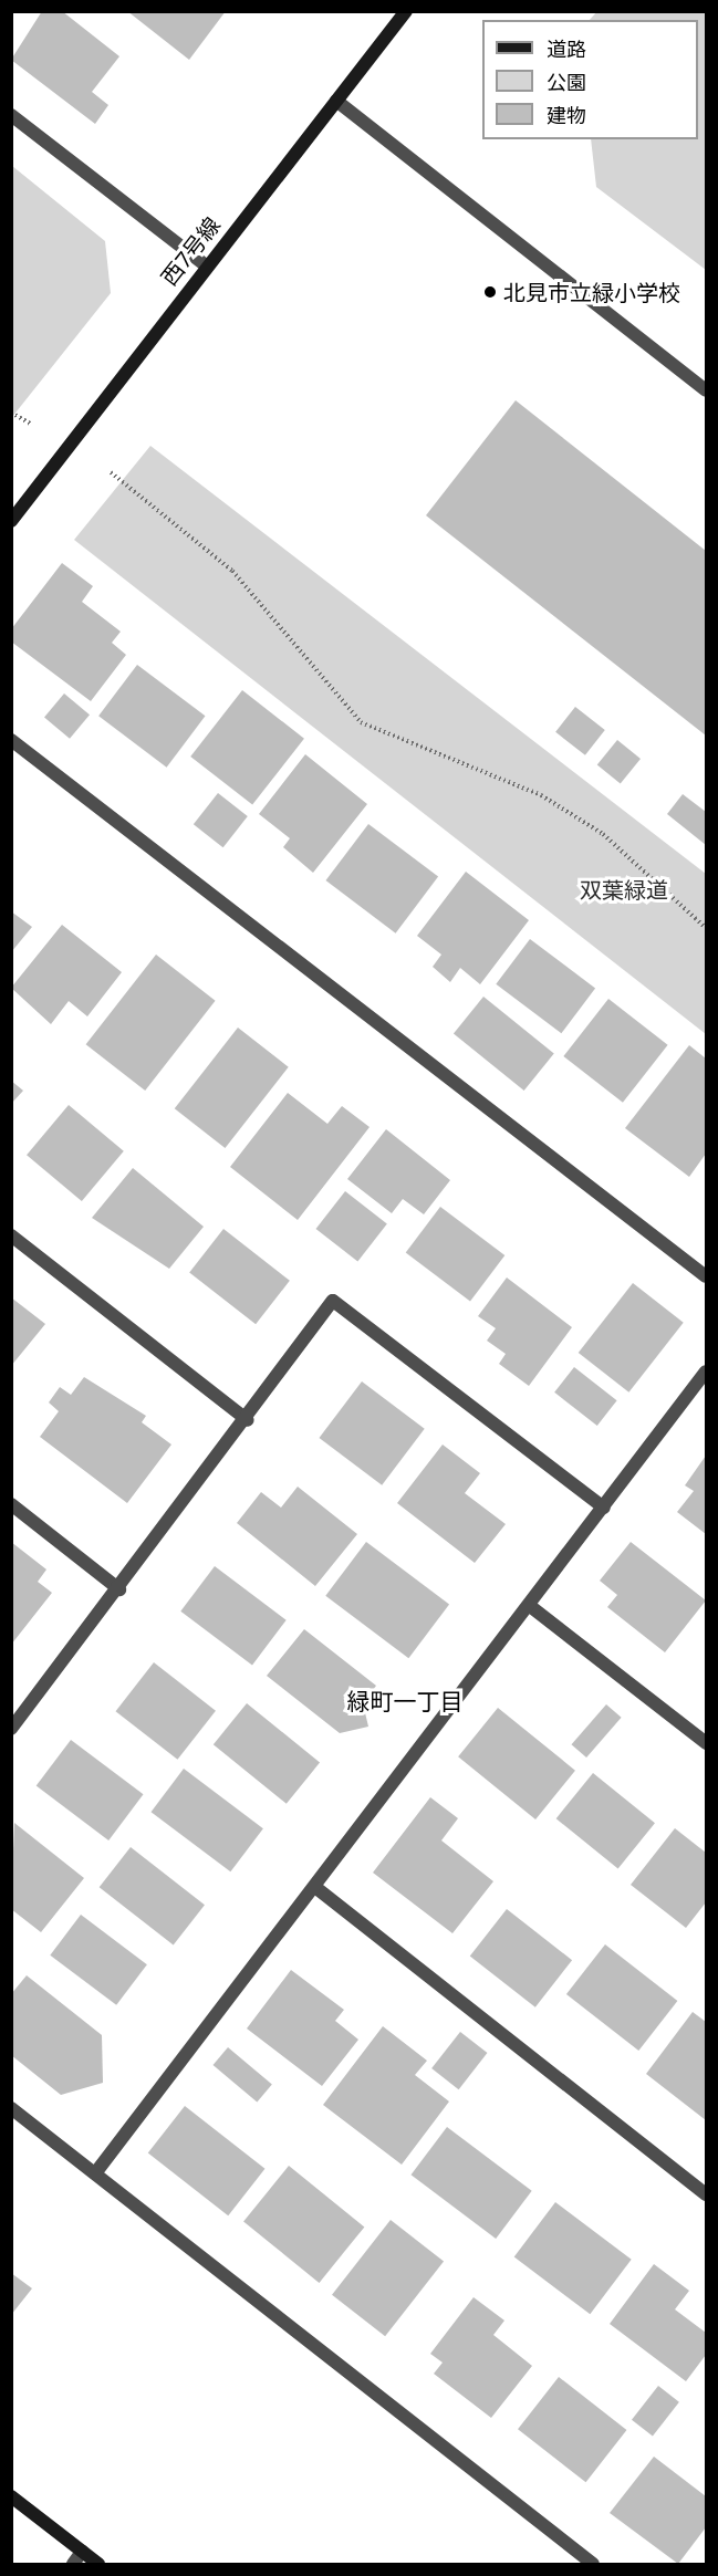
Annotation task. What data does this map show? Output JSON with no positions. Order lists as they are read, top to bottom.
{
  "streets": {
    "street": ["西7号線"]
  },
  "districts": ["緑町一丁目"],
  "parks": ["双葉緑道"],
  "places": ["北見市立緑小学校"],
  "legend": ["道路", "公園", "建物"]
}
